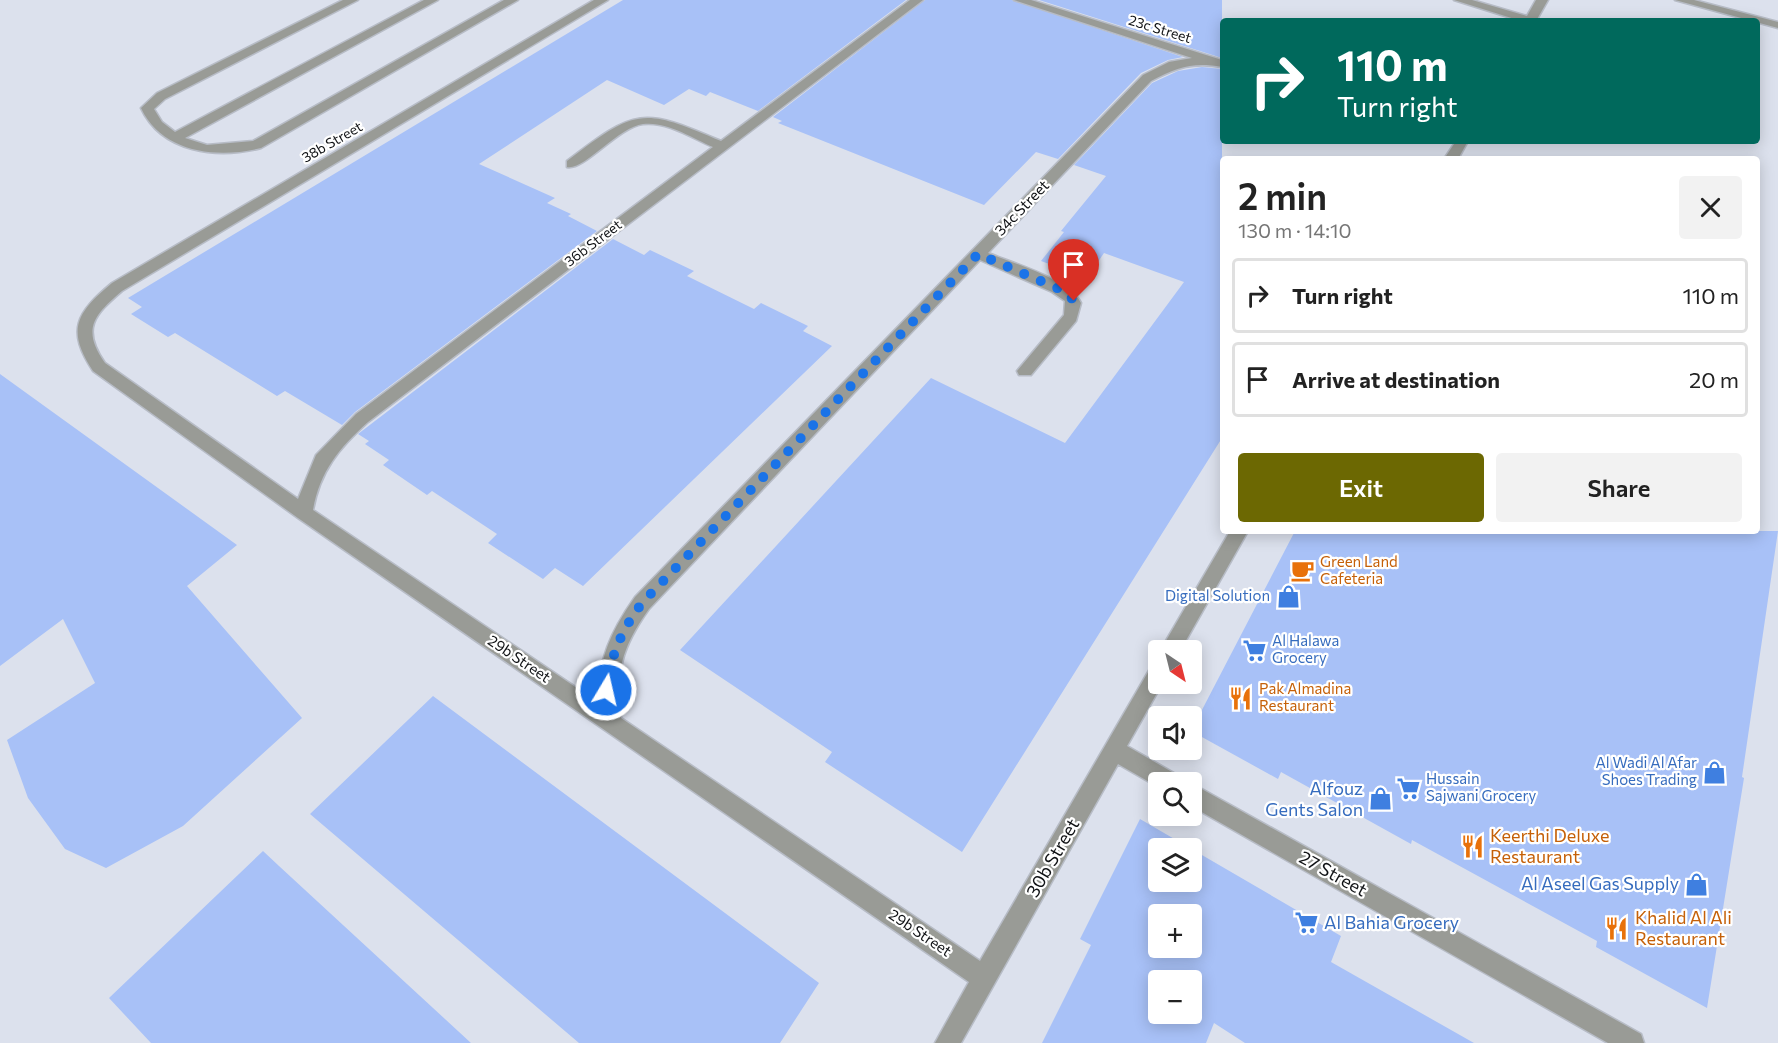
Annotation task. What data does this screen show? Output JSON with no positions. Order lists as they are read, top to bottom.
{
  "streets": {
    "street": [
      "23c Street",
      "38b Street",
      "34c Street",
      "36b Street",
      "29b Street",
      "30b Street",
      "27 Street"
    ]
  },
  "crossings": [
    ["23c Street", "34c Street"],
    ["38b Street", "29b Street"],
    ["34c Street", "29b Street"],
    ["36b Street", "29b Street"],
    ["29b Street", "30b Street"]
  ],
  "places": {
    "cafe": ["Green Land Cafeteria"],
    "shop": [
      "Digital Solution",
      "Al Wadi Al Afar Shoes Trading",
      "Alfouz Gents Salon",
      "Al Aseel Gas Supply"
    ],
    "supermarket": ["Al Halawa Grocery", "Hussain Sajwani Grocery", "Al Bahia Grocery"],
    "restaurant": ["Pak Almadina Restaurant", "Keerthi Deluxe Restaurant", "Khalid Al Ali Restaurant"]
  },
  "north": "bottom right",
  "page": {
    "turn": ["110 m", "Turn right"],
    "heading": ["2 min", "130 m · 14:10"],
    "list": [
      {
        "name": "Turn right",
        "value": "110 m"
      },
      {
        "name": "Arrive at destination",
        "value": "20 m"
      }
    ],
    "buttons": ["Exit", "Share"],
    "map_buttons": ["+", "−"]
  }
}
